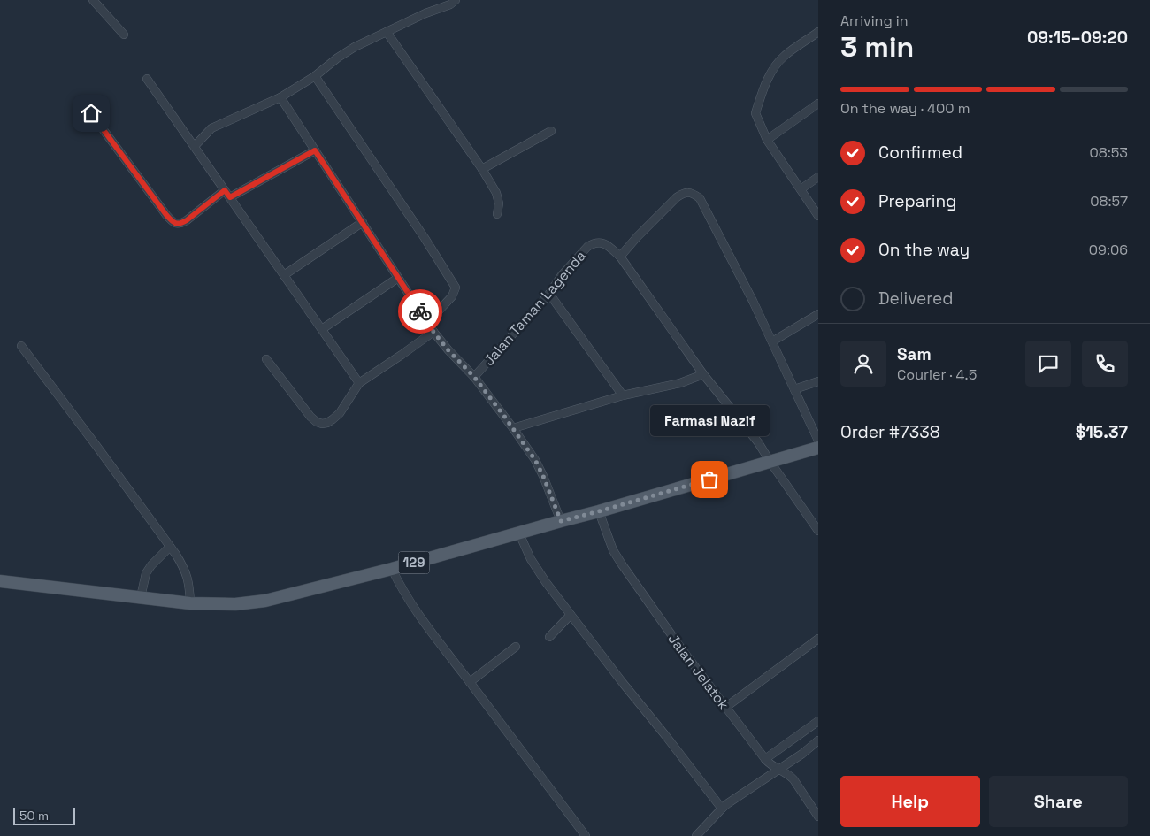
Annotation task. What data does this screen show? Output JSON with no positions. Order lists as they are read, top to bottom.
{
  "streets": {
    "main road": ["129"],
    "street": ["Jalan Taman Lagenda", "Jalan Jelatok"]
  },
  "crossings": [
    ["129", "Jalan Jelatok"]
  ],
  "places": ["Farmasi Nazif"],
  "scale_bar": "50 m",
  "page": {
    "heading": ["3 min", "Arriving in", "09:15–09:20"],
    "panel": [
      "Sam",
      "Courier · 4.5",
      "Order #7338",
      "$15.37"
    ],
    "bar": "On the way · 400 m",
    "list": [
      ["Confirmed", "08:53"],
      ["Preparing", "08:57"],
      ["On the way", "09:06"],
      "Delivered"
    ],
    "bubble": "Farmasi Nazif",
    "buttons": ["Help", "Share"],
    "scale": "50 m"
  }
}
